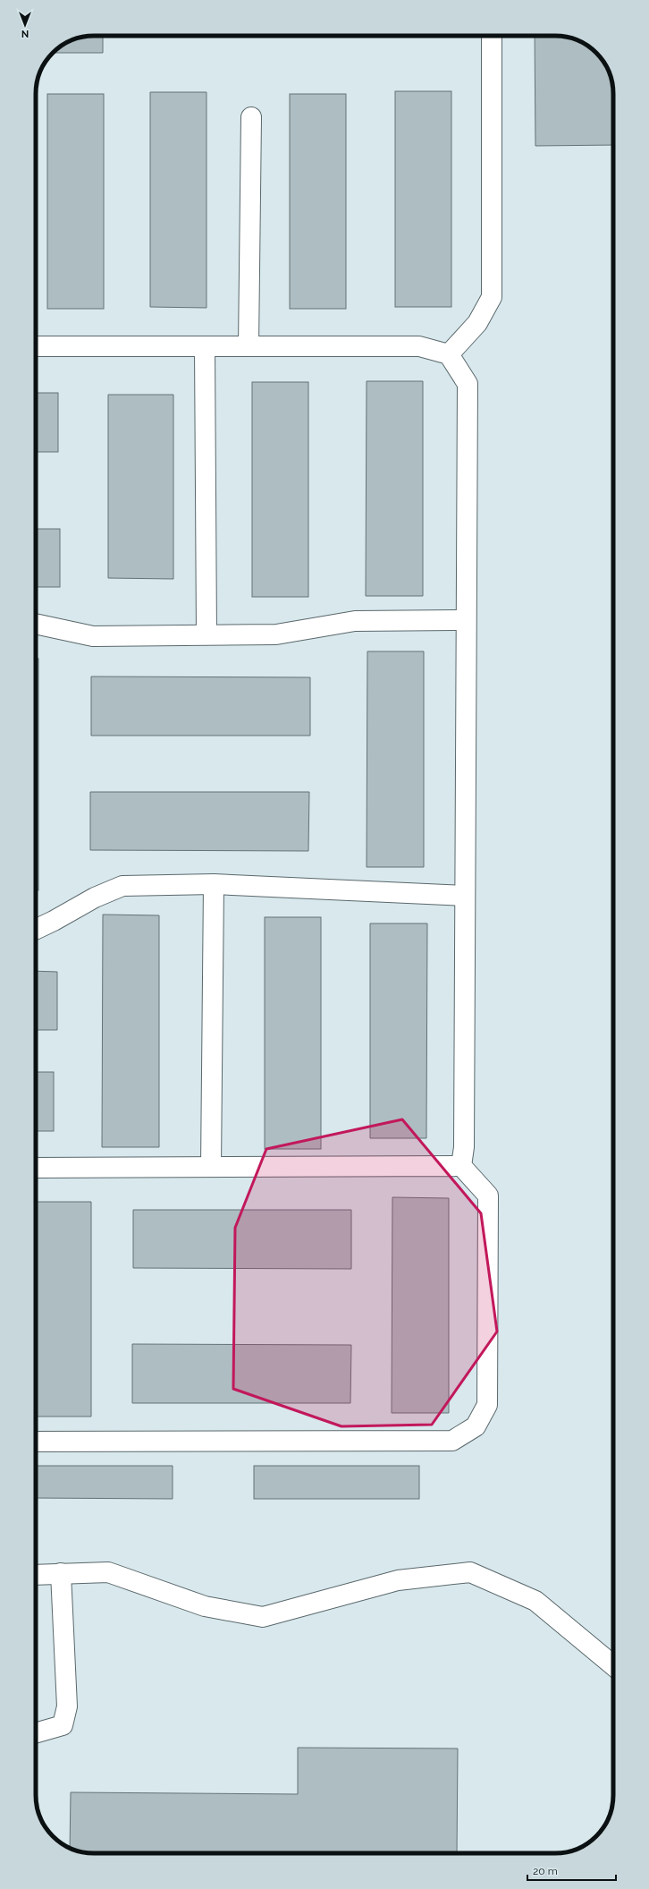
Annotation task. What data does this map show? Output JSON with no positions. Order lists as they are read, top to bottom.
{
  "scale_bar": "20 m",
  "north": "bottom"
}
